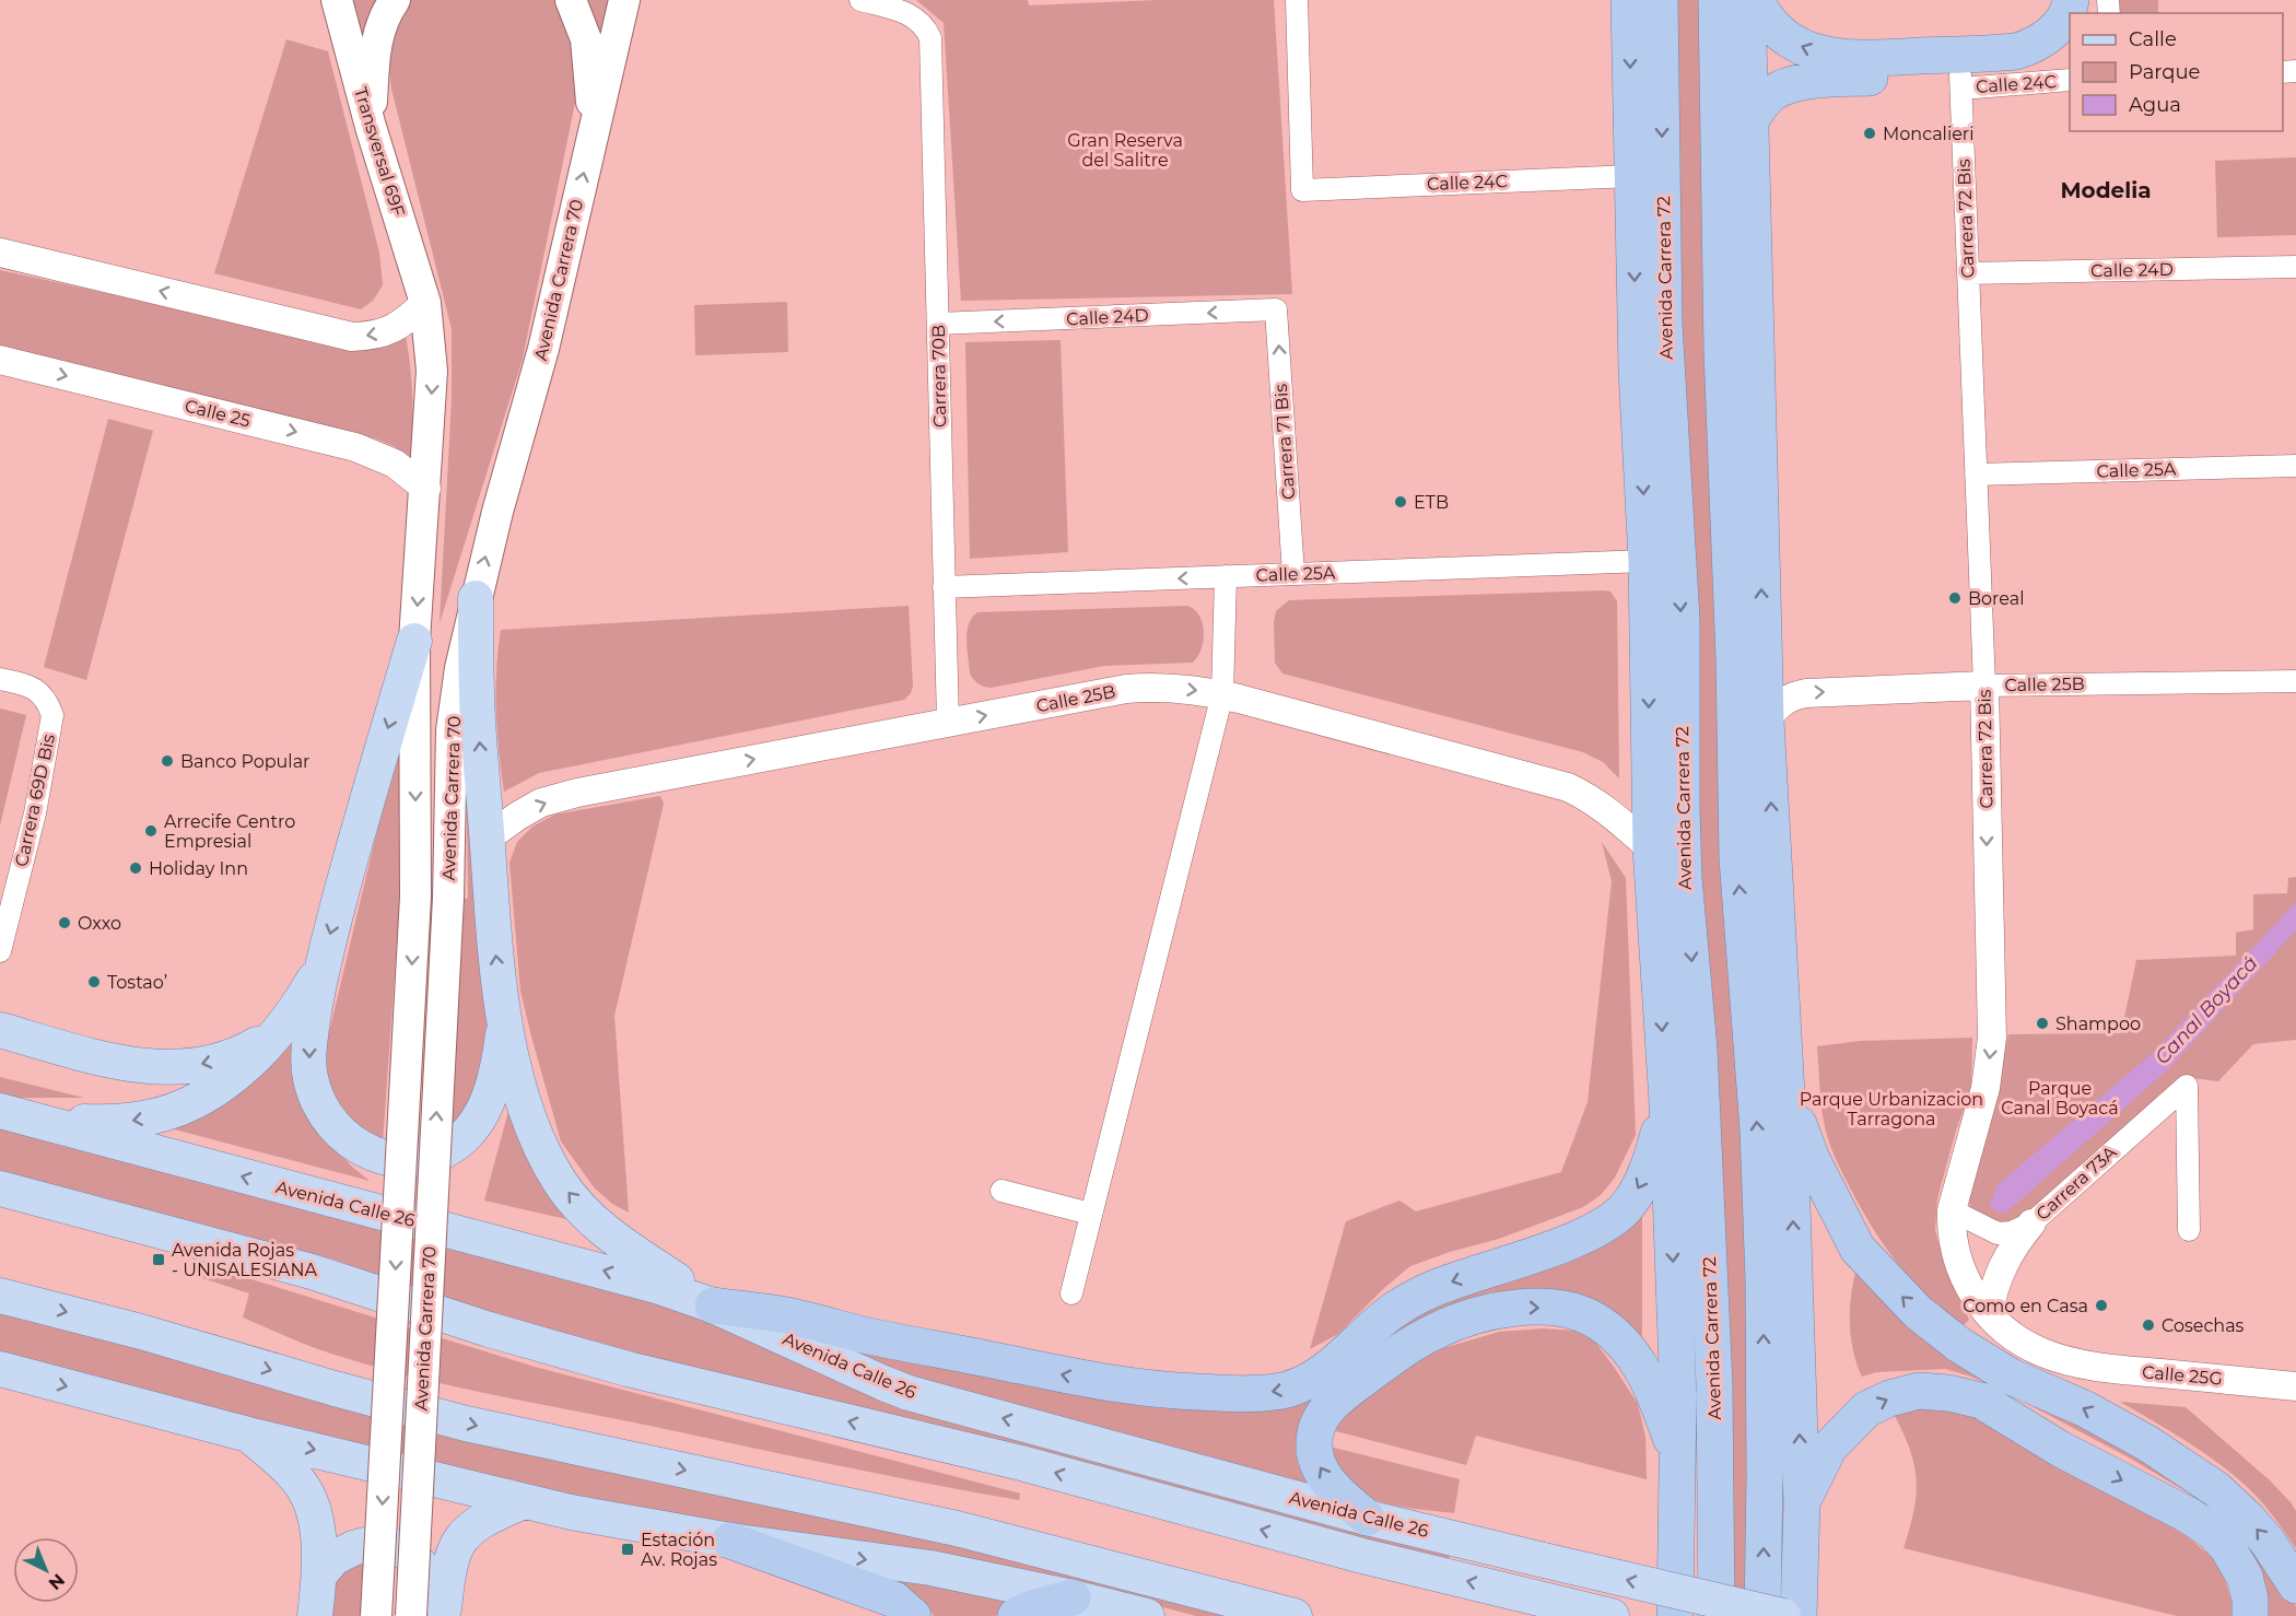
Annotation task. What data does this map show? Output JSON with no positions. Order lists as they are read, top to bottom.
{
  "streets": {
    "highway": ["Avenida Carrera 72"],
    "main road": ["Transversal 69F", "Avenida Carrera 70", "Avenida Calle 26"],
    "street": [
      "Calle 24C",
      "Carrera 72 Bis",
      "Calle 24D",
      "Carrera 70B",
      "Calle 25",
      "Carrera 71 Bis",
      "Calle 25A",
      "Calle 25B",
      "Carrera 69D Bis",
      "Carrera 73A",
      "Calle 25G"
    ]
  },
  "crossings": [
    ["Calle 24C", "Carrera 72 Bis"],
    ["Calle 24C", "Avenida Carrera 72"],
    ["Transversal 69F", "Avenida Carrera 70"],
    ["Carrera 72 Bis", "Calle 24D"],
    ["Carrera 72 Bis", "Calle 25A"],
    ["Carrera 72 Bis", "Calle 25B"],
    ["Carrera 72 Bis", "Carrera 73A"],
    ["Carrera 72 Bis", "Calle 25G"],
    ["Calle 24D", "Carrera 70B"],
    ["Calle 24D", "Carrera 71 Bis"],
    ["Avenida Carrera 72", "Calle 25A"],
    ["Avenida Carrera 72", "Calle 25B"],
    ["Avenida Carrera 70", "Calle 25"],
    ["Carrera 70B", "Calle 25A"],
    ["Carrera 70B", "Calle 25B"],
    ["Carrera 71 Bis", "Calle 25A"]
  ],
  "one_way": [
    "Carrera 72 Bis",
    "Calle 24D",
    "Carrera 71 Bis",
    "Calle 25B"
  ],
  "districts": ["Modelia"],
  "water": ["Canal Boyacá"],
  "parks": ["Gran Reserva del Salitre", "Parque Canal Boyacá", "Parque Urbanizacion Tarragona"],
  "places": {
    "other": [
      "Moncalieri",
      "ETB",
      "Boreal",
      "Banco Popular",
      "Arrecife Centro Empresial",
      "Holiday Inn",
      "Oxxo",
      "Tostao’",
      "Shampoo",
      "Como en Casa",
      "Cosechas"
    ],
    "transit": ["Avenida Rojas - UNISALESIANA", "Estación Av. Rojas"]
  },
  "legend": ["Calle", "Parque", "Agua"],
  "north": "bottom right"
}
